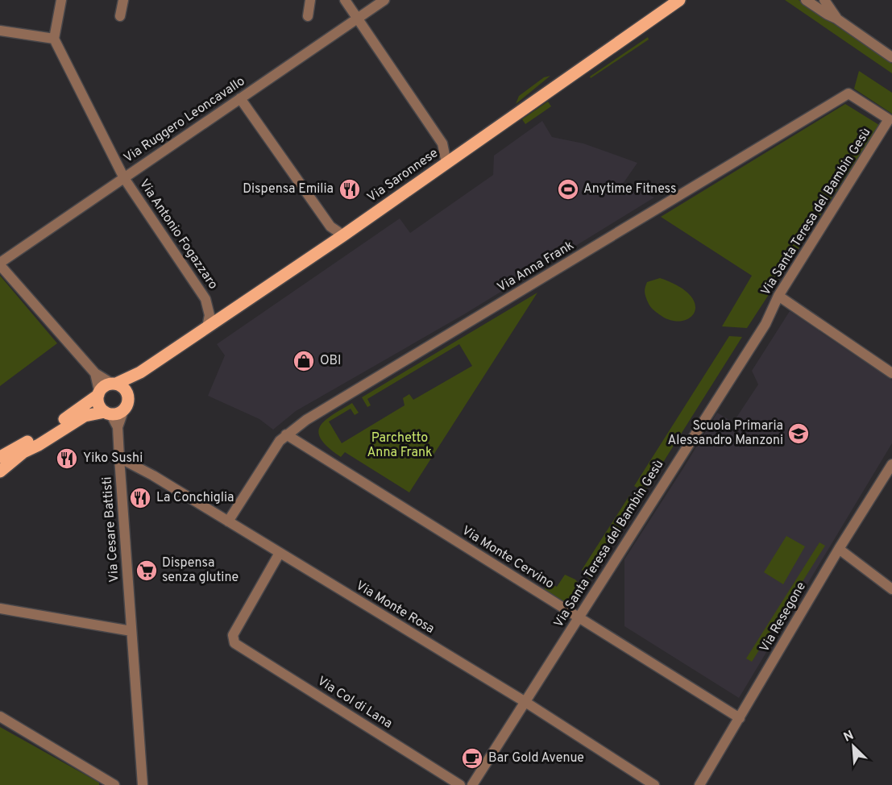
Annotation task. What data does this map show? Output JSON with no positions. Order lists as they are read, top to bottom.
{
  "streets": {
    "main road": ["Via Saronnese"],
    "street": [
      "Via Ruggero Leoncavallo",
      "Via Santa Teresa del Bambin Gesù",
      "Via Antonio Fogazzaro",
      "Via Anna Frank",
      "Via Cesare Battisti",
      "Via Monte Cervino",
      "Via Monte Rosa",
      "Via Resegone",
      "Via Col di Lana"
    ]
  },
  "crossings": [
    ["Via Ruggero Leoncavallo", "Via Antonio Fogazzaro"],
    ["Via Saronnese", "Via Antonio Fogazzaro"],
    ["Via Saronnese", "Via Cesare Battisti"],
    ["Via Santa Teresa del Bambin Gesù", "Via Anna Frank"],
    ["Via Santa Teresa del Bambin Gesù", "Via Monte Cervino"],
    ["Via Santa Teresa del Bambin Gesù", "Via Monte Rosa"],
    ["Via Anna Frank", "Via Monte Cervino"],
    ["Via Anna Frank", "Via Monte Rosa"],
    ["Via Cesare Battisti", "Via Monte Rosa"],
    ["Via Monte Cervino", "Via Resegone"],
    ["Via Monte Rosa", "Via Col di Lana"]
  ],
  "parks": ["Parchetto Anna Frank"],
  "places": {
    "restaurant": ["Dispensa Emilia", "Yiko Sushi", "La Conchiglia"],
    "sports": ["Anytime Fitness"],
    "shop": ["OBI"],
    "school or university": ["Scuola Primaria Alessandro Manzoni"],
    "supermarket": ["Dispensa senza glutine"],
    "cafe": ["Bar Gold Avenue"]
  },
  "north": "top left"
}
